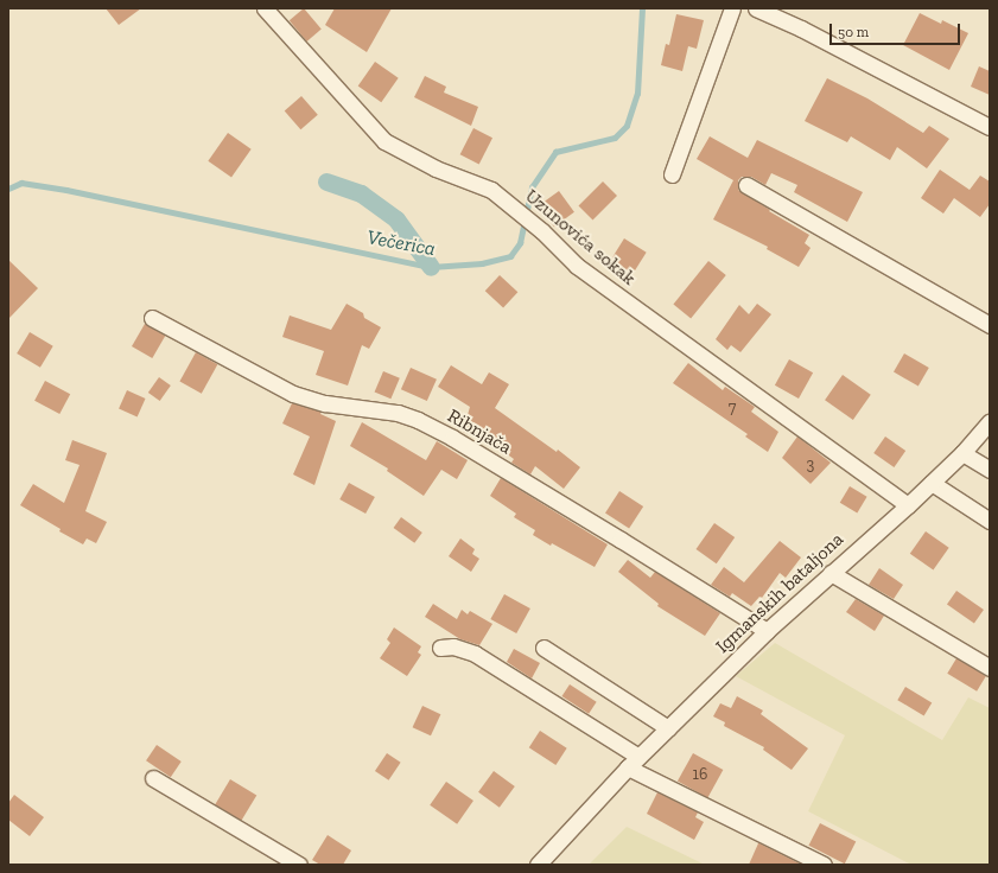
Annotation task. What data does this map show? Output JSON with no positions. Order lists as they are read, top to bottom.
{
  "streets": {
    "street": ["Uzunovića sokak", "Ribnjača", "Igmanskih bataljona"]
  },
  "crossings": [
    ["Uzunovića sokak", "Igmanskih bataljona"],
    ["Ribnjača", "Igmanskih bataljona"]
  ],
  "water": ["Večerica"],
  "house_numbers": ["7", "3", "16"],
  "scale_bar": "50 m"
}
